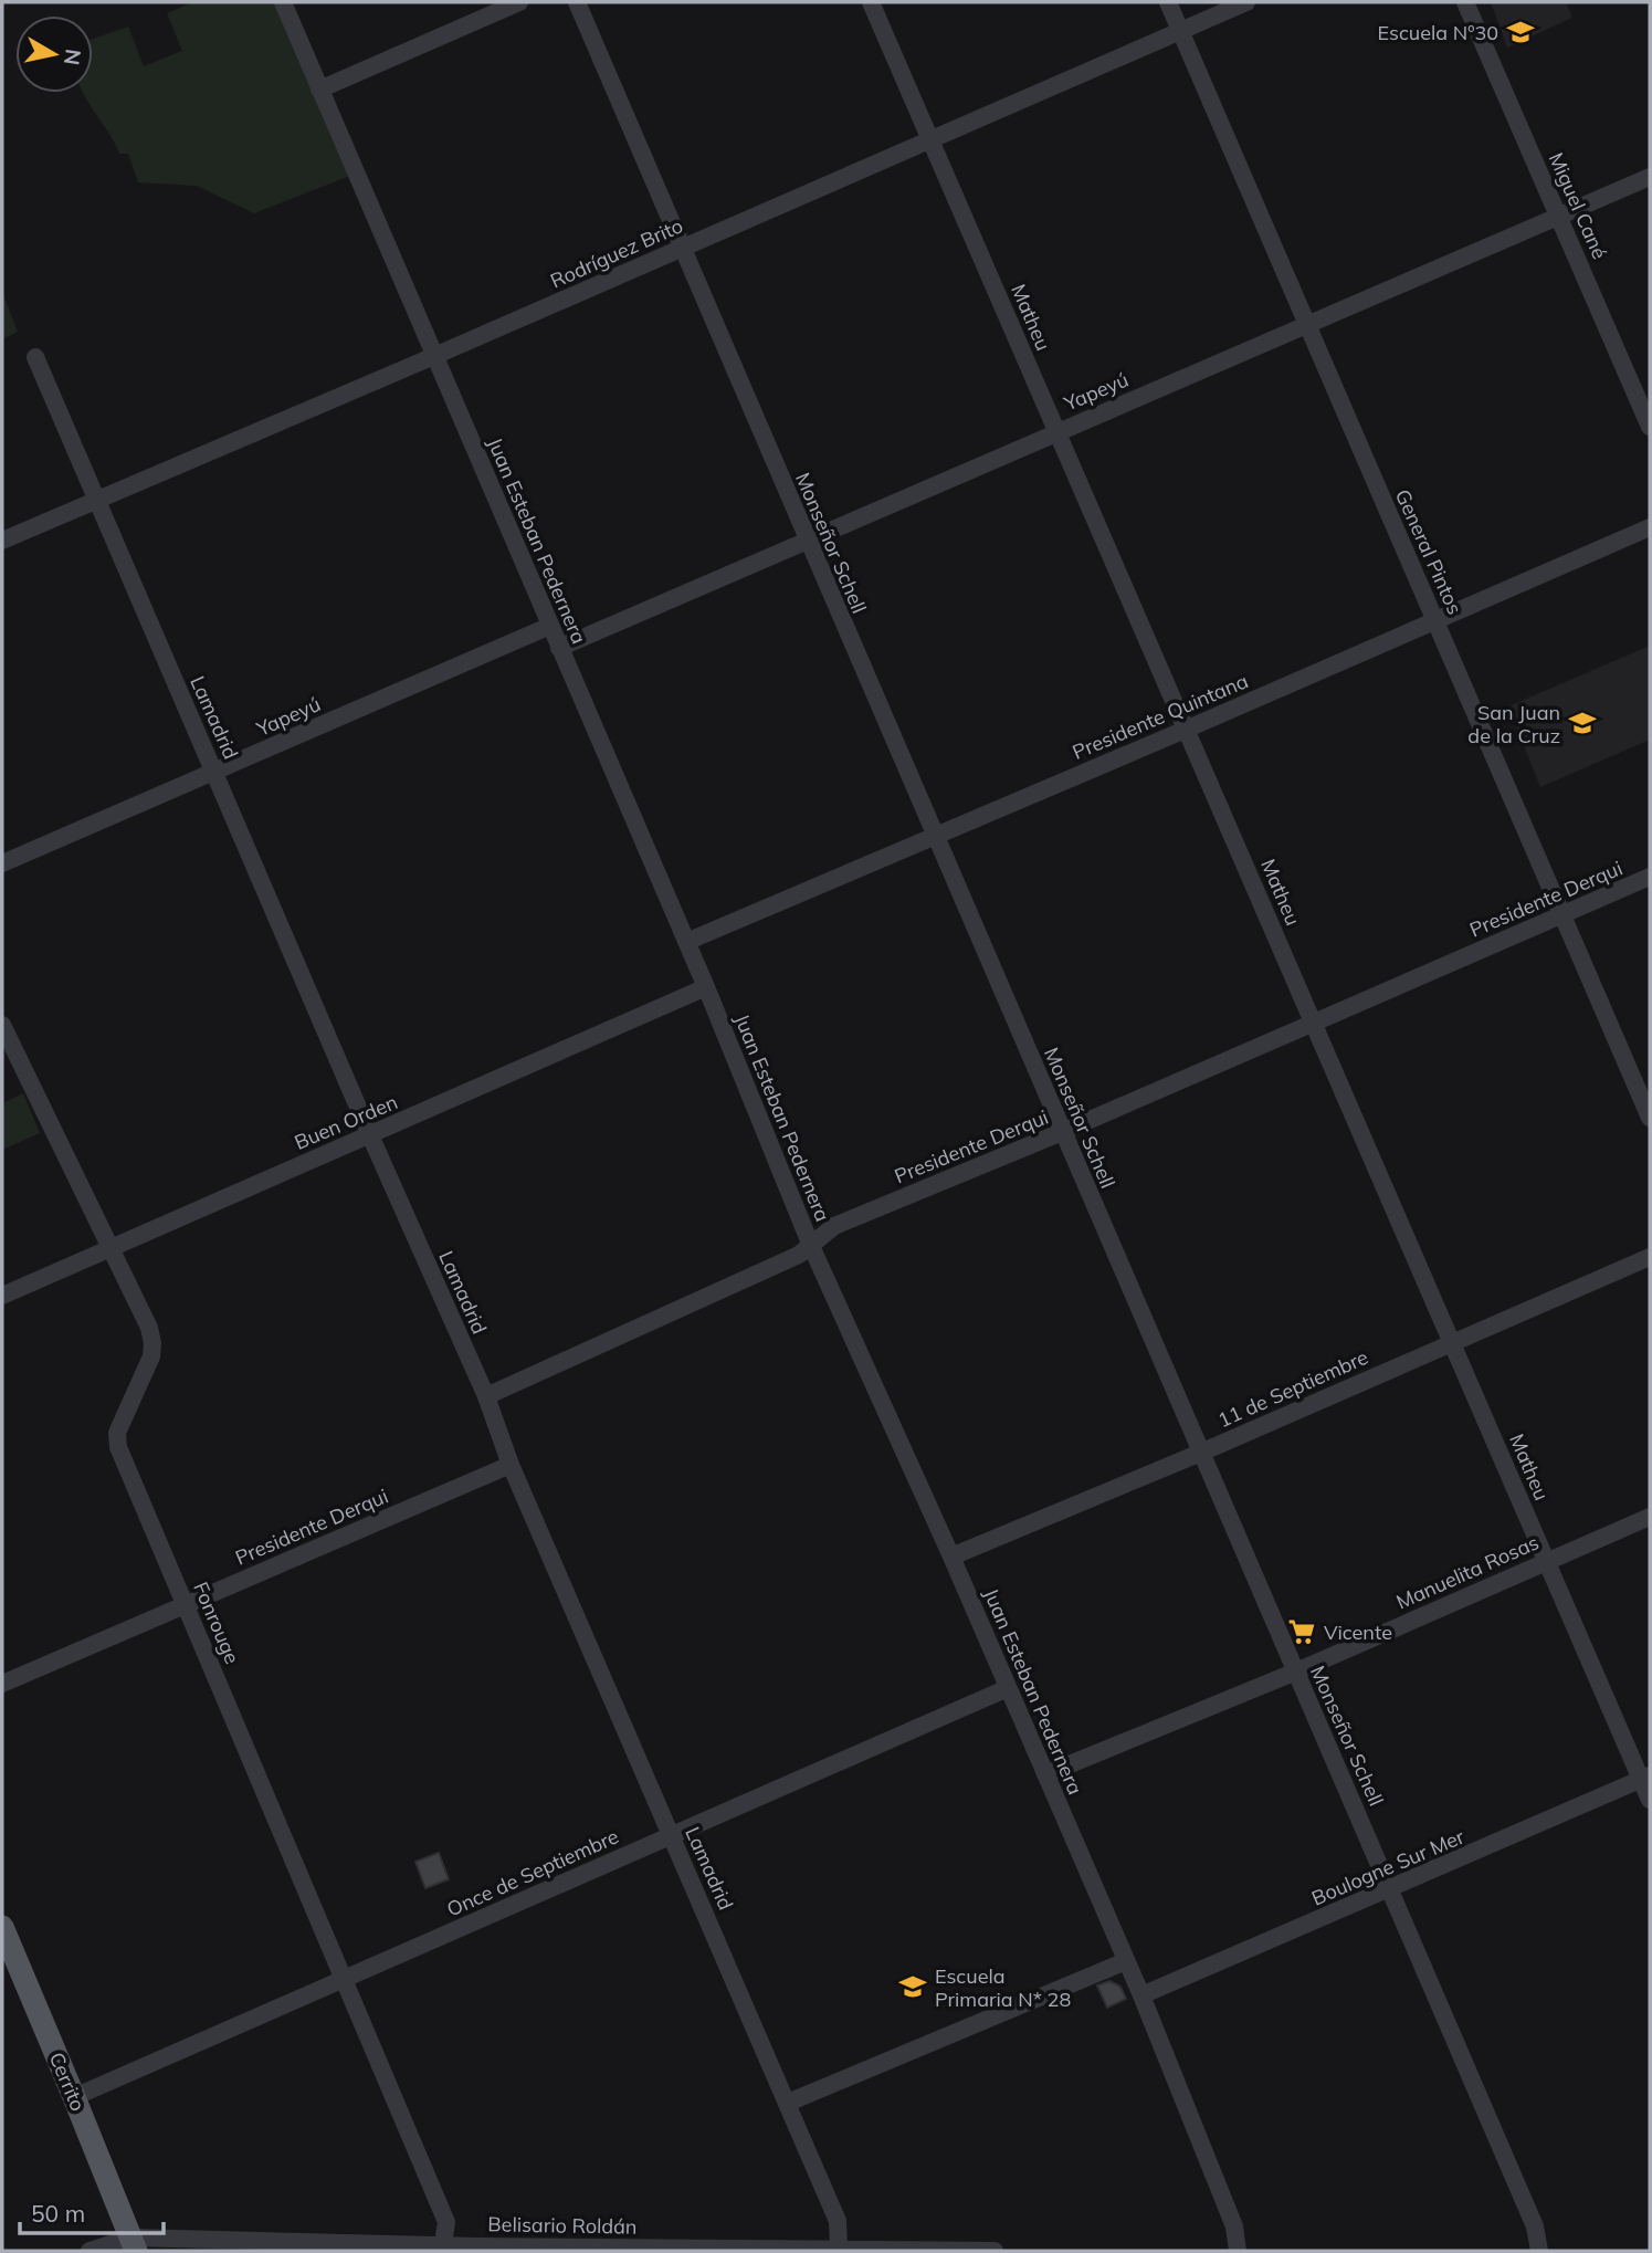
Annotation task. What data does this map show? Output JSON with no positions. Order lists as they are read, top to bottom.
{
  "streets": {
    "main road": ["Cerrito"],
    "street": [
      "Miguel Cané",
      "Rodríguez Brito",
      "Matheu",
      "Yapeyú",
      "Juan Esteban Pedernera",
      "Monseñor Schell",
      "General Pintos",
      "Presidente Quintana",
      "Lamadrid",
      "Presidente Derqui",
      "Buen Orden",
      "11 de Septiembre",
      "Manuelita Rosas",
      "Fonrouge",
      "Boulogne Sur Mer",
      "Once de Septiembre",
      "Belisario Roldán"
    ]
  },
  "crossings": [
    ["Miguel Cané", "Yapeyú"],
    ["Rodríguez Brito", "Matheu"],
    ["Rodríguez Brito", "Juan Esteban Pedernera"],
    ["Rodríguez Brito", "Monseñor Schell"],
    ["Rodríguez Brito", "General Pintos"],
    ["Rodríguez Brito", "Lamadrid"],
    ["Matheu", "Yapeyú"],
    ["Matheu", "Presidente Quintana"],
    ["Matheu", "Presidente Derqui"],
    ["Matheu", "11 de Septiembre"],
    ["Matheu", "Manuelita Rosas"],
    ["Matheu", "Boulogne Sur Mer"],
    ["Yapeyú", "Juan Esteban Pedernera"],
    ["Yapeyú", "Monseñor Schell"],
    ["Yapeyú", "General Pintos"],
    ["Yapeyú", "Lamadrid"],
    ["Juan Esteban Pedernera", "Presidente Quintana"],
    ["Juan Esteban Pedernera", "Presidente Derqui"],
    ["Juan Esteban Pedernera", "Buen Orden"],
    ["Juan Esteban Pedernera", "11 de Septiembre"],
    ["Juan Esteban Pedernera", "Manuelita Rosas"],
    ["Juan Esteban Pedernera", "Boulogne Sur Mer"],
    ["Juan Esteban Pedernera", "Once de Septiembre"],
    ["Monseñor Schell", "Presidente Quintana"],
    ["Monseñor Schell", "Presidente Derqui"],
    ["Monseñor Schell", "11 de Septiembre"],
    ["Monseñor Schell", "Manuelita Rosas"],
    ["Monseñor Schell", "Boulogne Sur Mer"],
    ["General Pintos", "Presidente Quintana"],
    ["General Pintos", "Presidente Derqui"],
    ["Lamadrid", "Presidente Derqui"],
    ["Lamadrid", "Buen Orden"],
    ["Lamadrid", "Once de Septiembre"],
    ["Lamadrid", "Belisario Roldán"],
    ["Presidente Derqui", "Fonrouge"],
    ["Buen Orden", "Fonrouge"],
    ["Fonrouge", "Once de Septiembre"],
    ["Fonrouge", "Belisario Roldán"],
    ["Once de Septiembre", "Cerrito"],
    ["Cerrito", "Belisario Roldán"]
  ],
  "places": {
    "school or university": ["Escuela Nº30", "San Juan de la Cruz", "Escuela Primaria N* 28"],
    "supermarket": ["Vicente"]
  },
  "scale_bar": "50 m",
  "north": "right"
}
